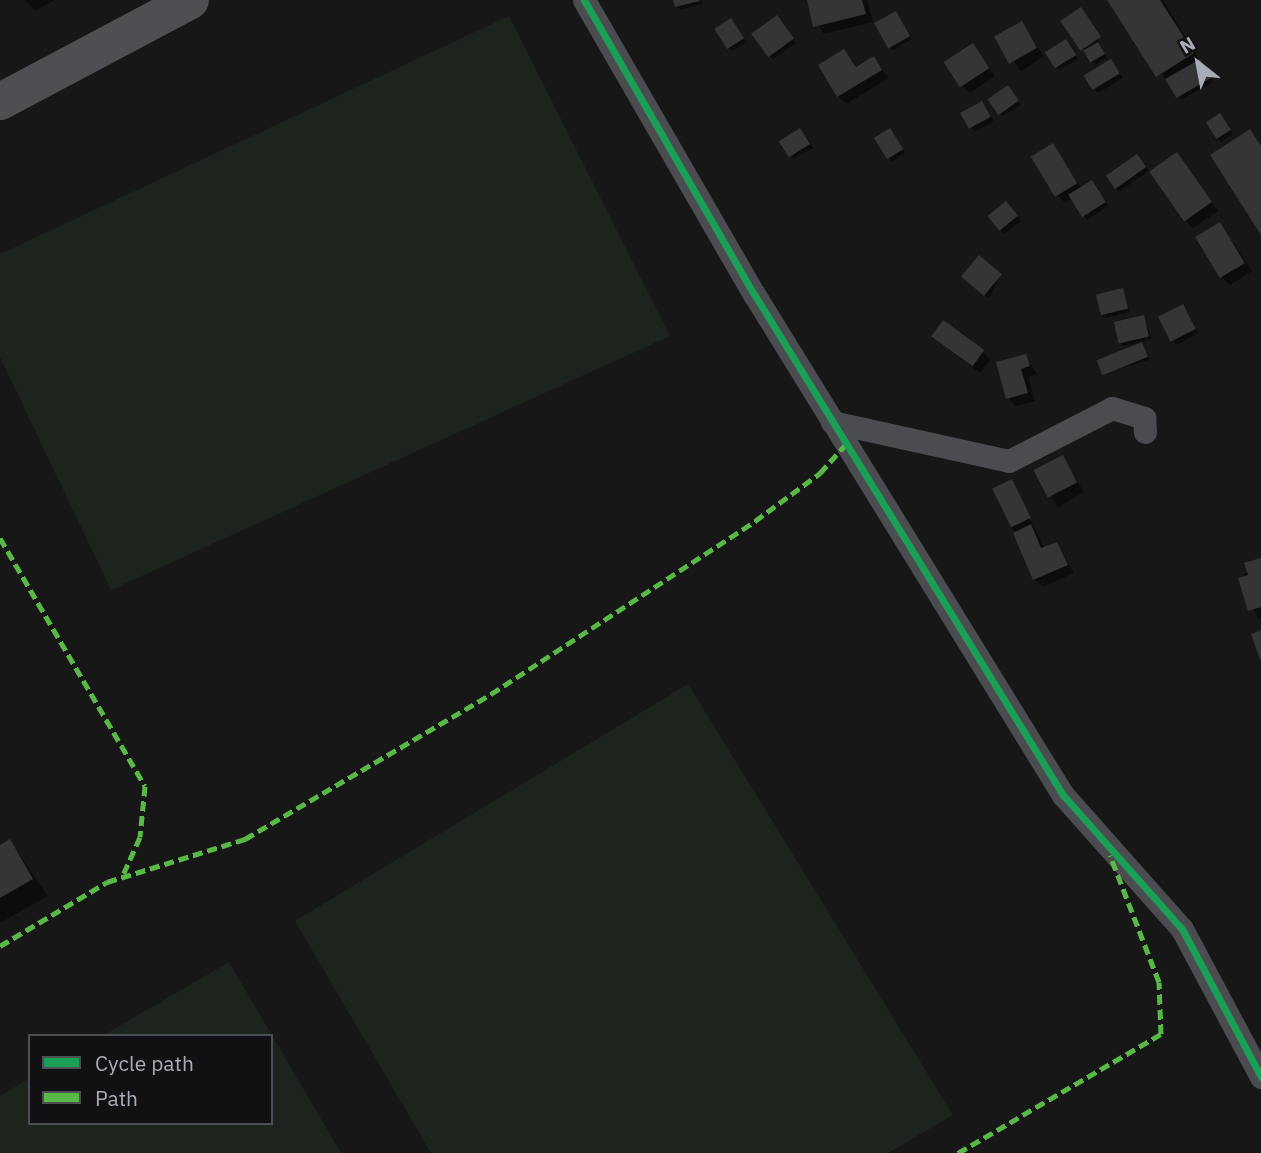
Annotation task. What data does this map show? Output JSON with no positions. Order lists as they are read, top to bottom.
{
  "legend": ["Cycle path", "Path"],
  "north": "top left"
}
